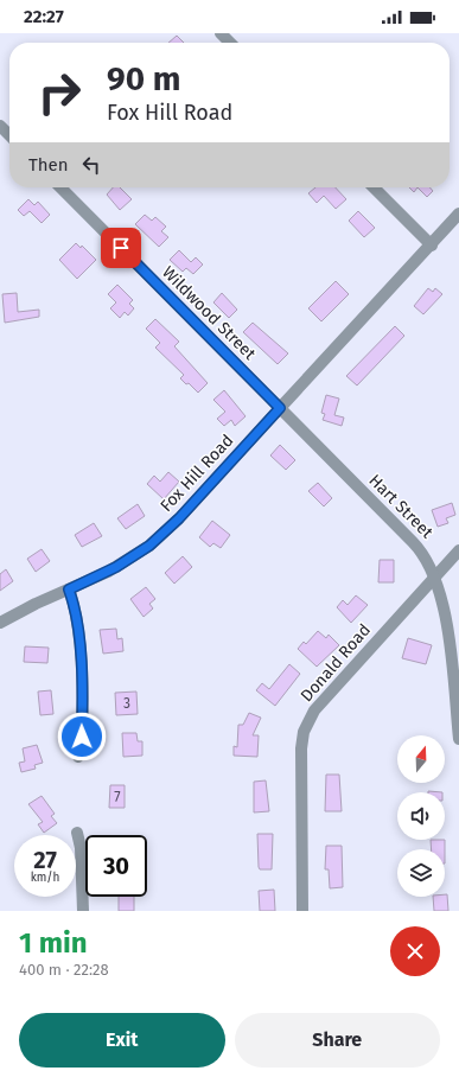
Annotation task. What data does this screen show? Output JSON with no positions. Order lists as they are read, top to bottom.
{
  "streets": {
    "street": [
      "Wildwood Street",
      "Fox Hill Road",
      "Hart Street",
      "Donald Road"
    ]
  },
  "crossings": [
    ["Wildwood Street", "Fox Hill Road"],
    ["Wildwood Street", "Hart Street"],
    ["Fox Hill Road", "Hart Street"],
    ["Hart Street", "Donald Road"]
  ],
  "house_numbers": ["3", "7"],
  "north": "top",
  "page": {
    "status": "22:27",
    "turn": ["90 m", "Fox Hill Road"],
    "then": "Then",
    "speed": "27 km/h",
    "limit": "30",
    "heading": ["1 min", "400 m · 22:28"],
    "buttons": ["Exit", "Share"]
  }
}
